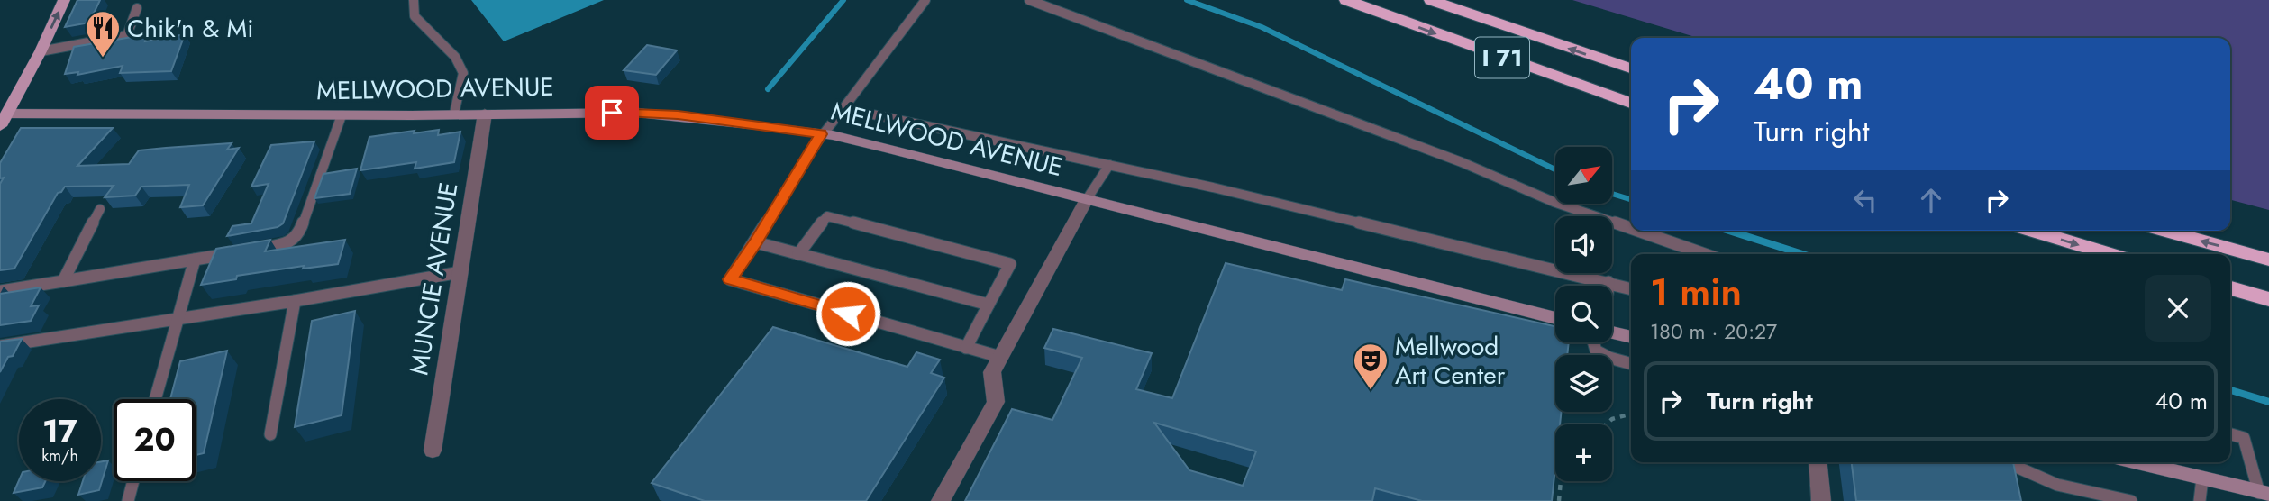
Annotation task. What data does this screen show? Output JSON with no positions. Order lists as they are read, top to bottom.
{
  "streets": {
    "highway": ["I 71"],
    "street": ["MELLWOOD AVENUE", "MUNCIE AVENUE"]
  },
  "crossings": [
    ["MELLWOOD AVENUE", "MUNCIE AVENUE"]
  ],
  "places": {
    "restaurant": ["Chik'n & Mi"],
    "theatre": ["Mellwood Art Center"]
  },
  "north": "top right",
  "page": {
    "turn": ["40 m", "Turn right"],
    "map_buttons": "+",
    "heading": ["1 min", "180 m · 20:27"],
    "list": [
      {
        "name": "Turn right",
        "value": "40 m"
      }
    ],
    "speed": "17 km/h",
    "limit": "20"
  }
}
